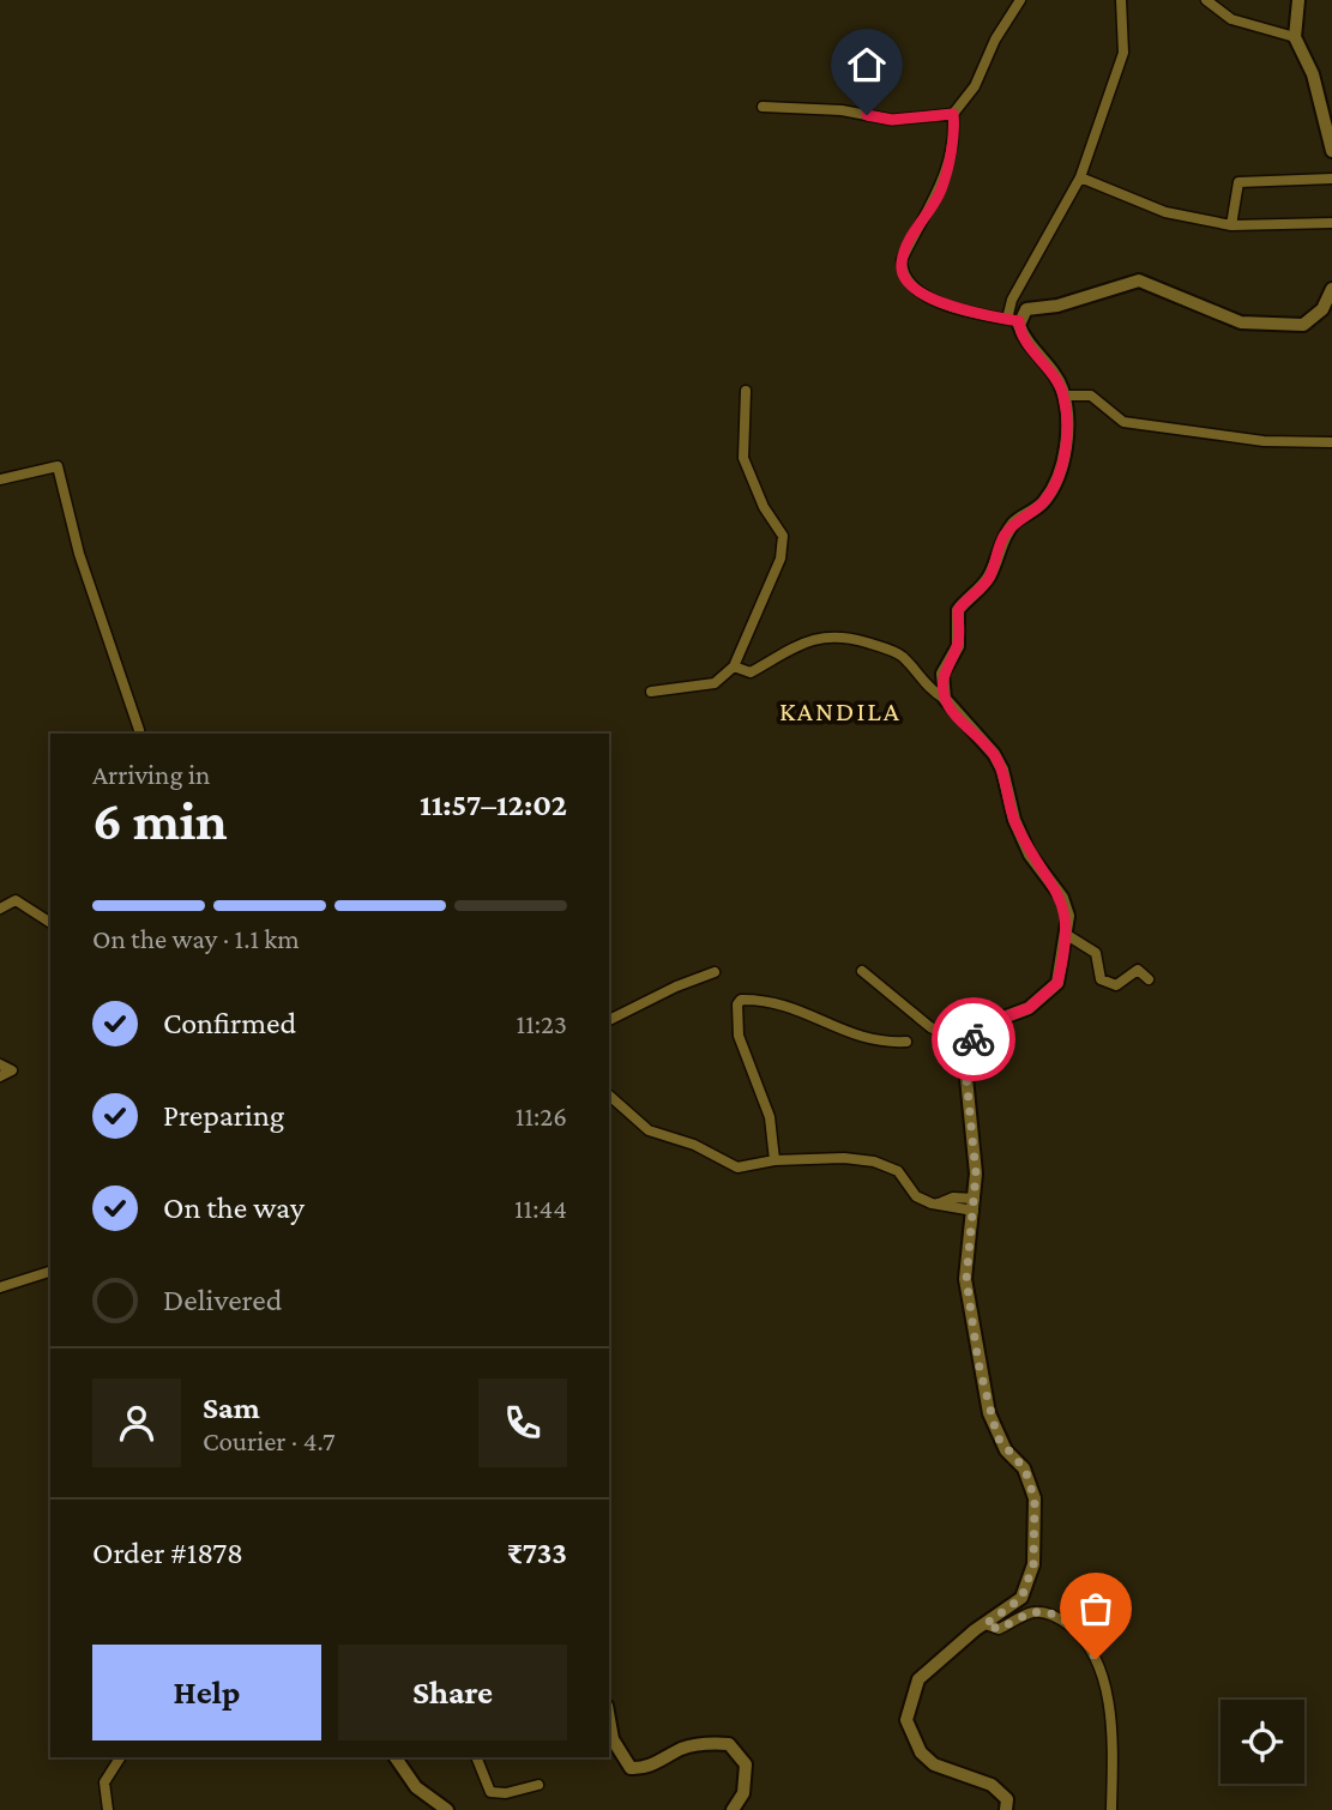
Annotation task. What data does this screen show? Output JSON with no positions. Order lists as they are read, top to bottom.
{
  "districts": ["KANDILA"],
  "page": {
    "heading": ["6 min", "Arriving in", "11:57–12:02"],
    "panel": [
      "Sam",
      "Courier · 4.7",
      "Order #1878",
      "₹733"
    ],
    "bar": "On the way · 1.1 km",
    "list": [
      ["Confirmed", "11:23"],
      ["Preparing", "11:26"],
      ["On the way", "11:44"],
      "Delivered"
    ],
    "buttons": ["Help", "Share"]
  }
}
